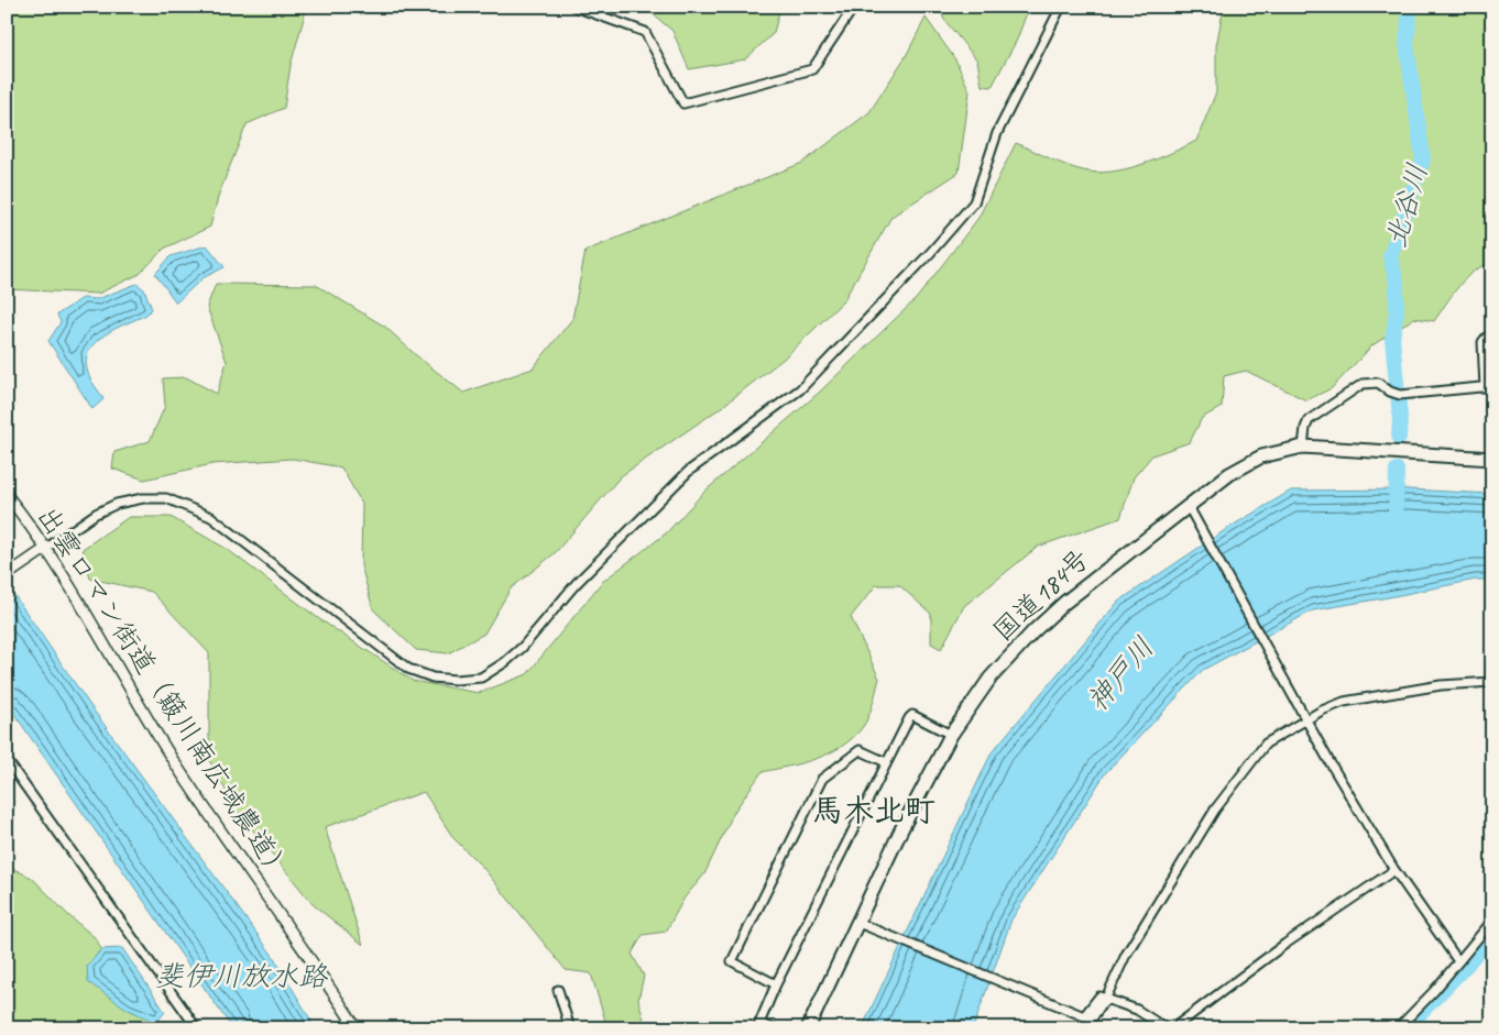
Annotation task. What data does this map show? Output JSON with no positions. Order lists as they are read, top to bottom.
{
  "streets": {
    "highway": ["国道184号"],
    "street": ["出雲ロマン街道（簸川南広域農道）"]
  },
  "districts": ["馬木北町"],
  "water": ["北谷川", "神戸川", "斐伊川放水路"]
}
